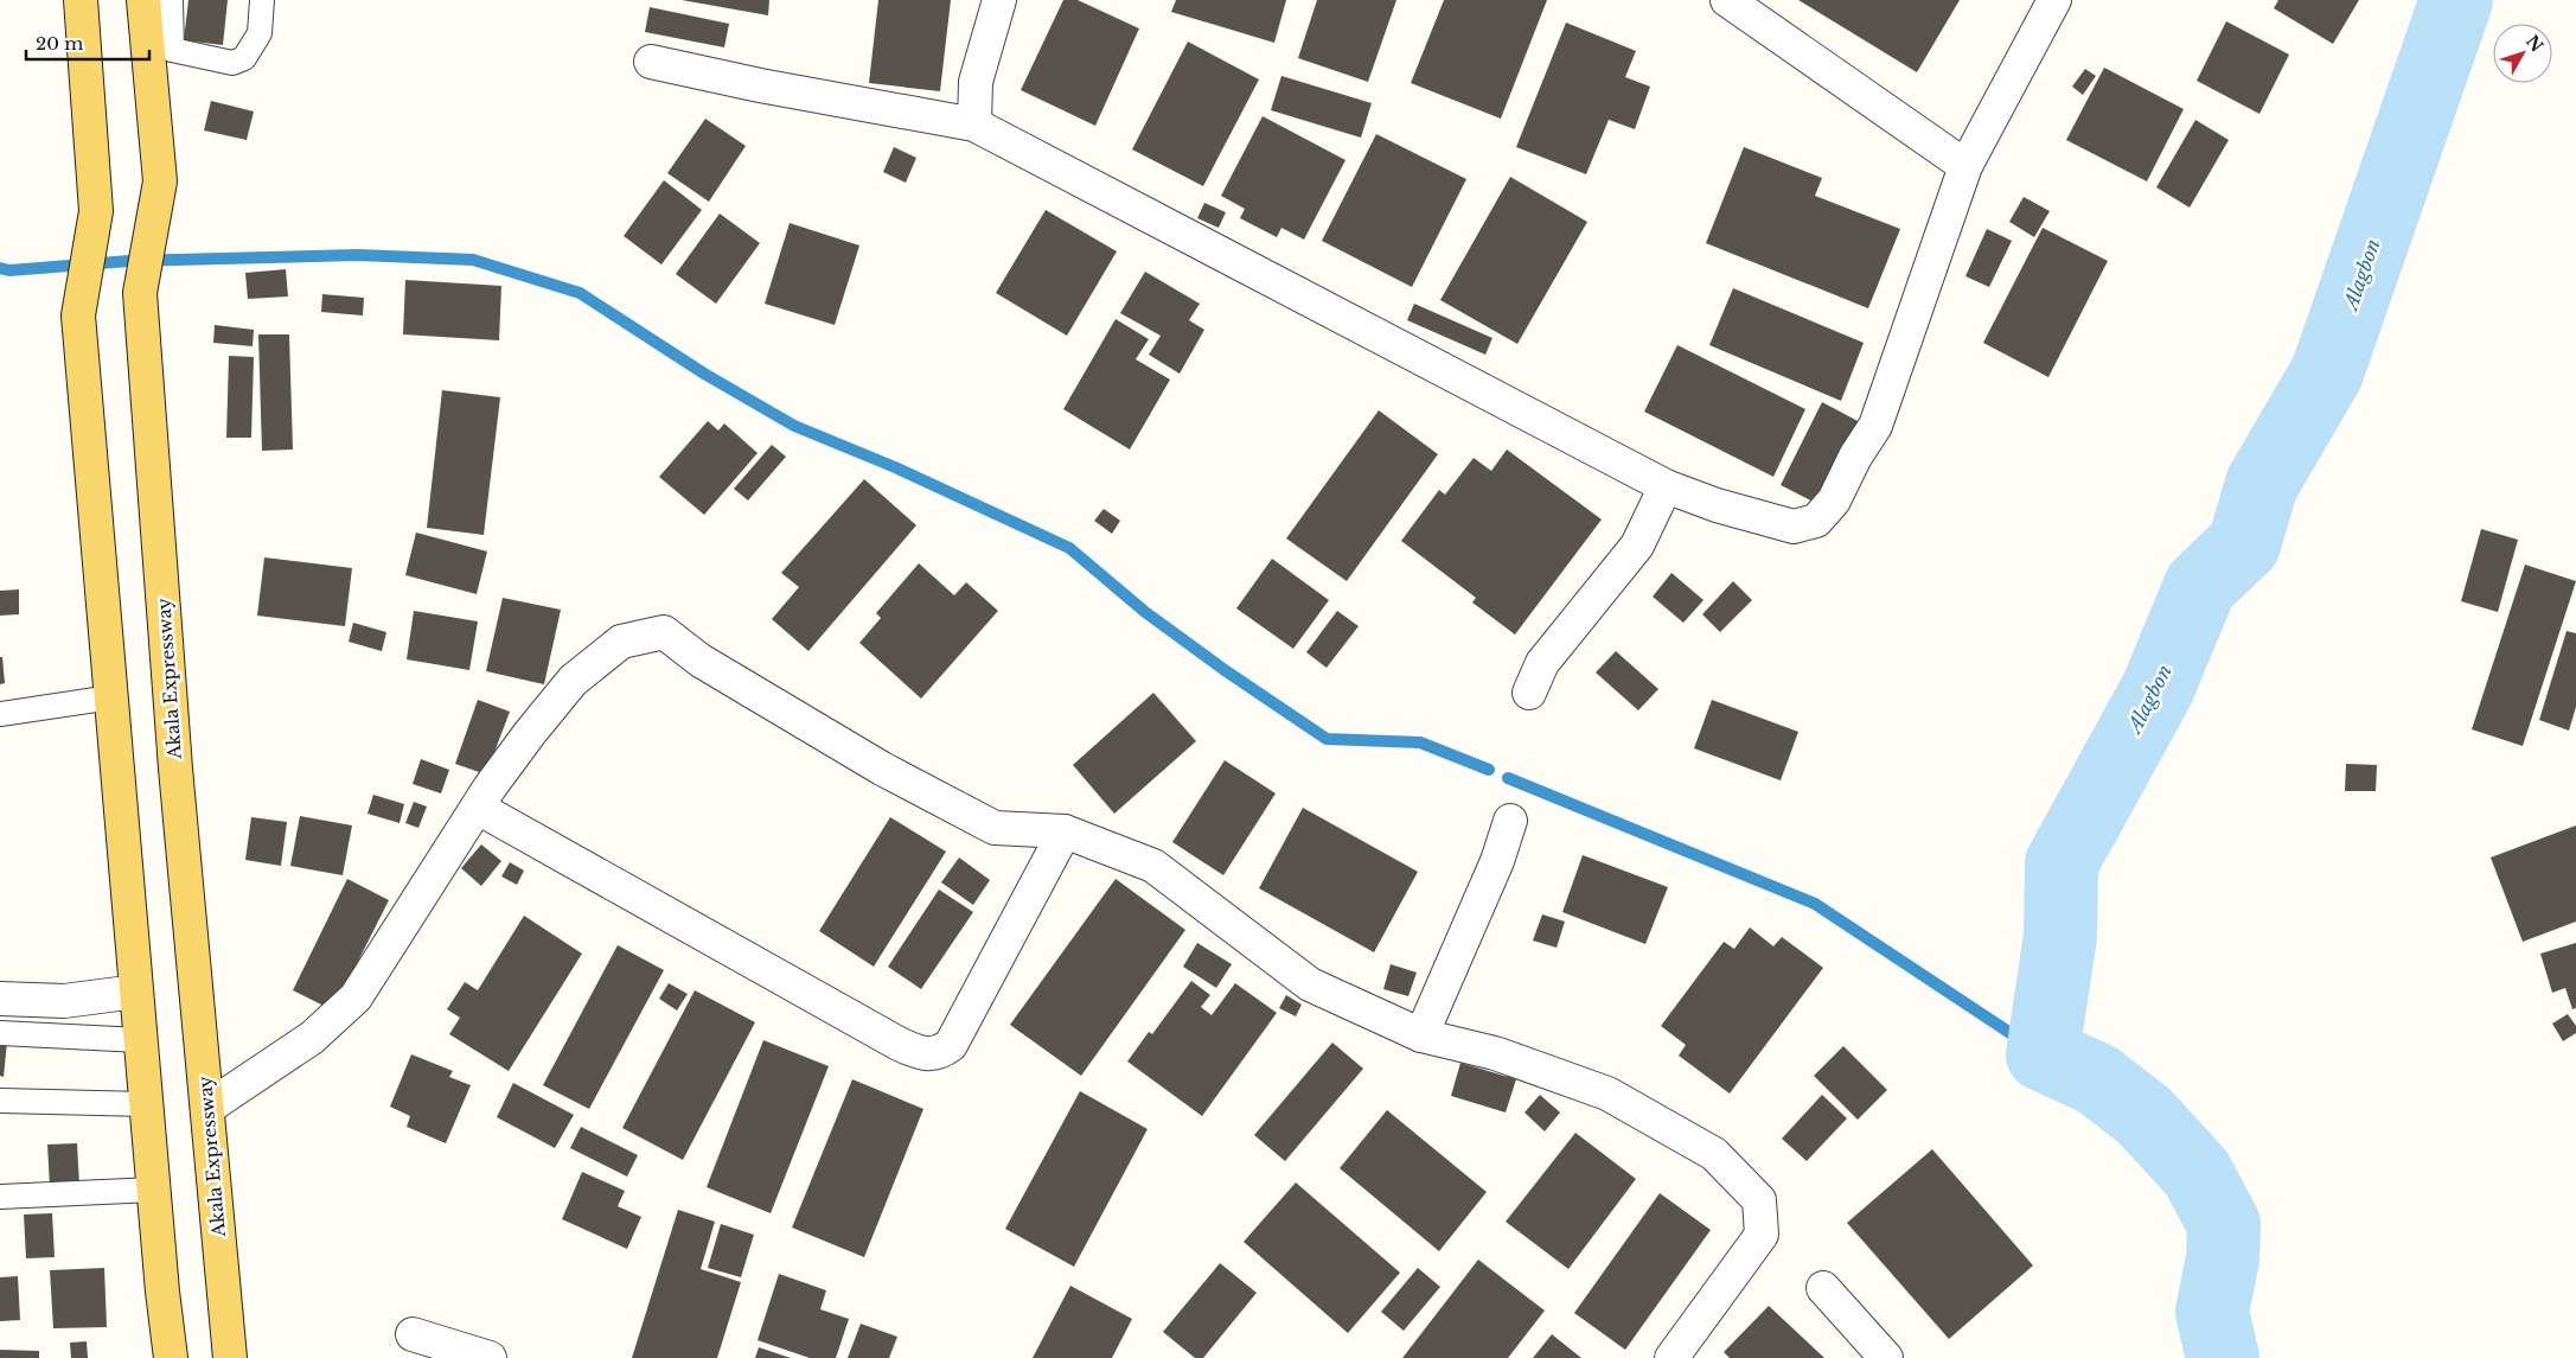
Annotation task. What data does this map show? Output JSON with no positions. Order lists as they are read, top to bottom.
{
  "streets": {
    "main road": ["Akala Expressway"]
  },
  "water": ["Alagbon"],
  "scale_bar": "20 m",
  "north": "top right"
}
